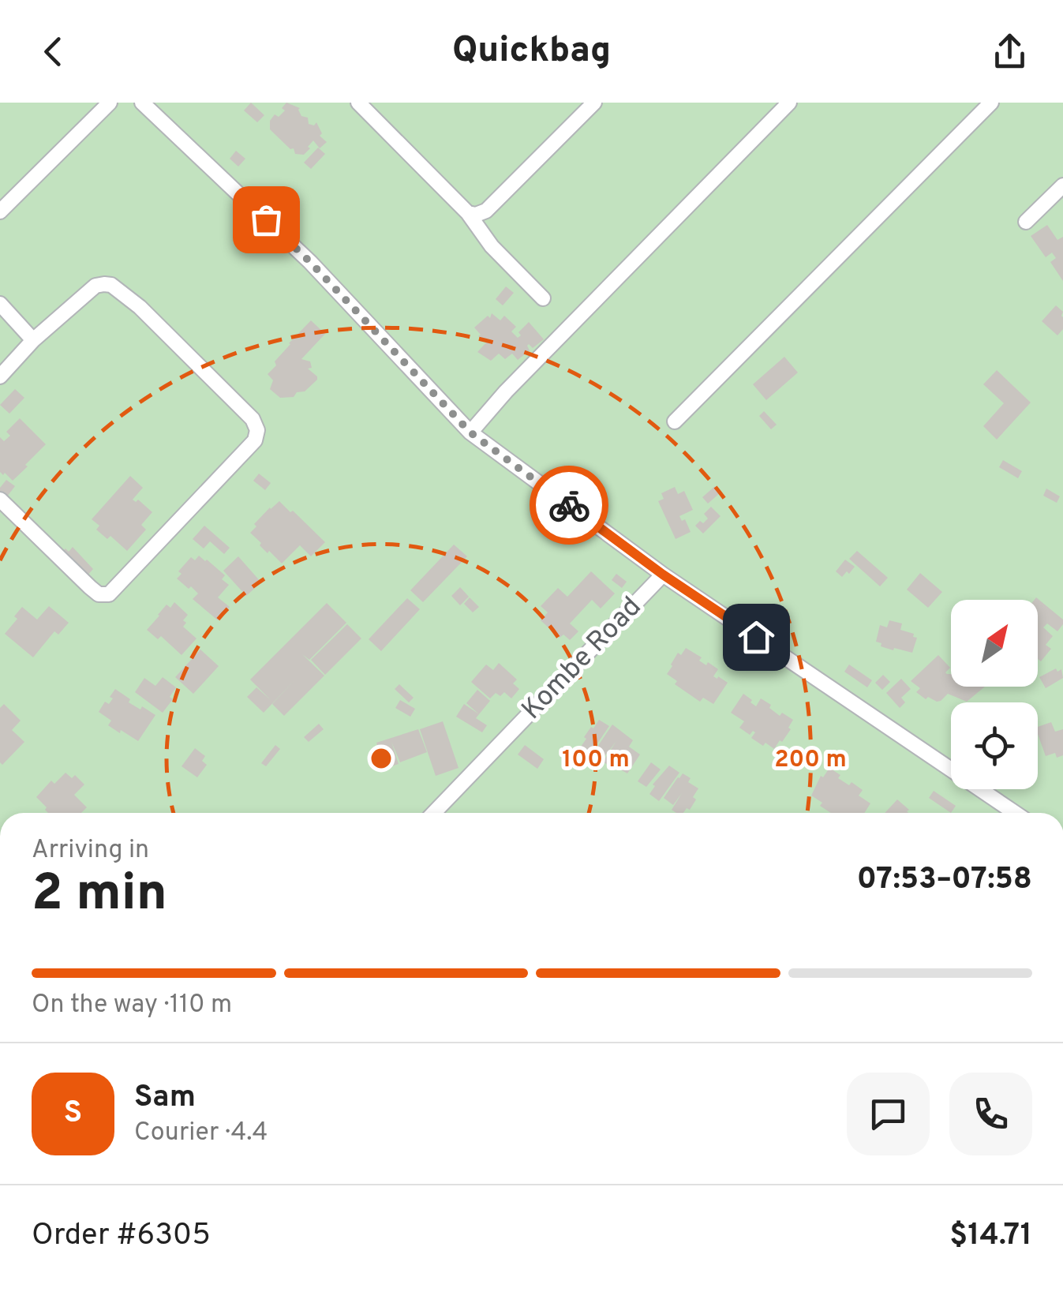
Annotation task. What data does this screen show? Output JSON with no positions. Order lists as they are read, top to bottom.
{
  "streets": {
    "street": ["Kombe Road"]
  },
  "north": "top right",
  "page": {
    "header": "Quickbag",
    "heading": ["2 min", "Arriving in", "07:53–07:58"],
    "panel": [
      "Sam",
      "Courier · 4.4",
      "Order #6305",
      "$14.71"
    ],
    "bar": "On the way · 110 m",
    "round": "S"
  },
  "rings": ["100 m", "200 m"]
}
